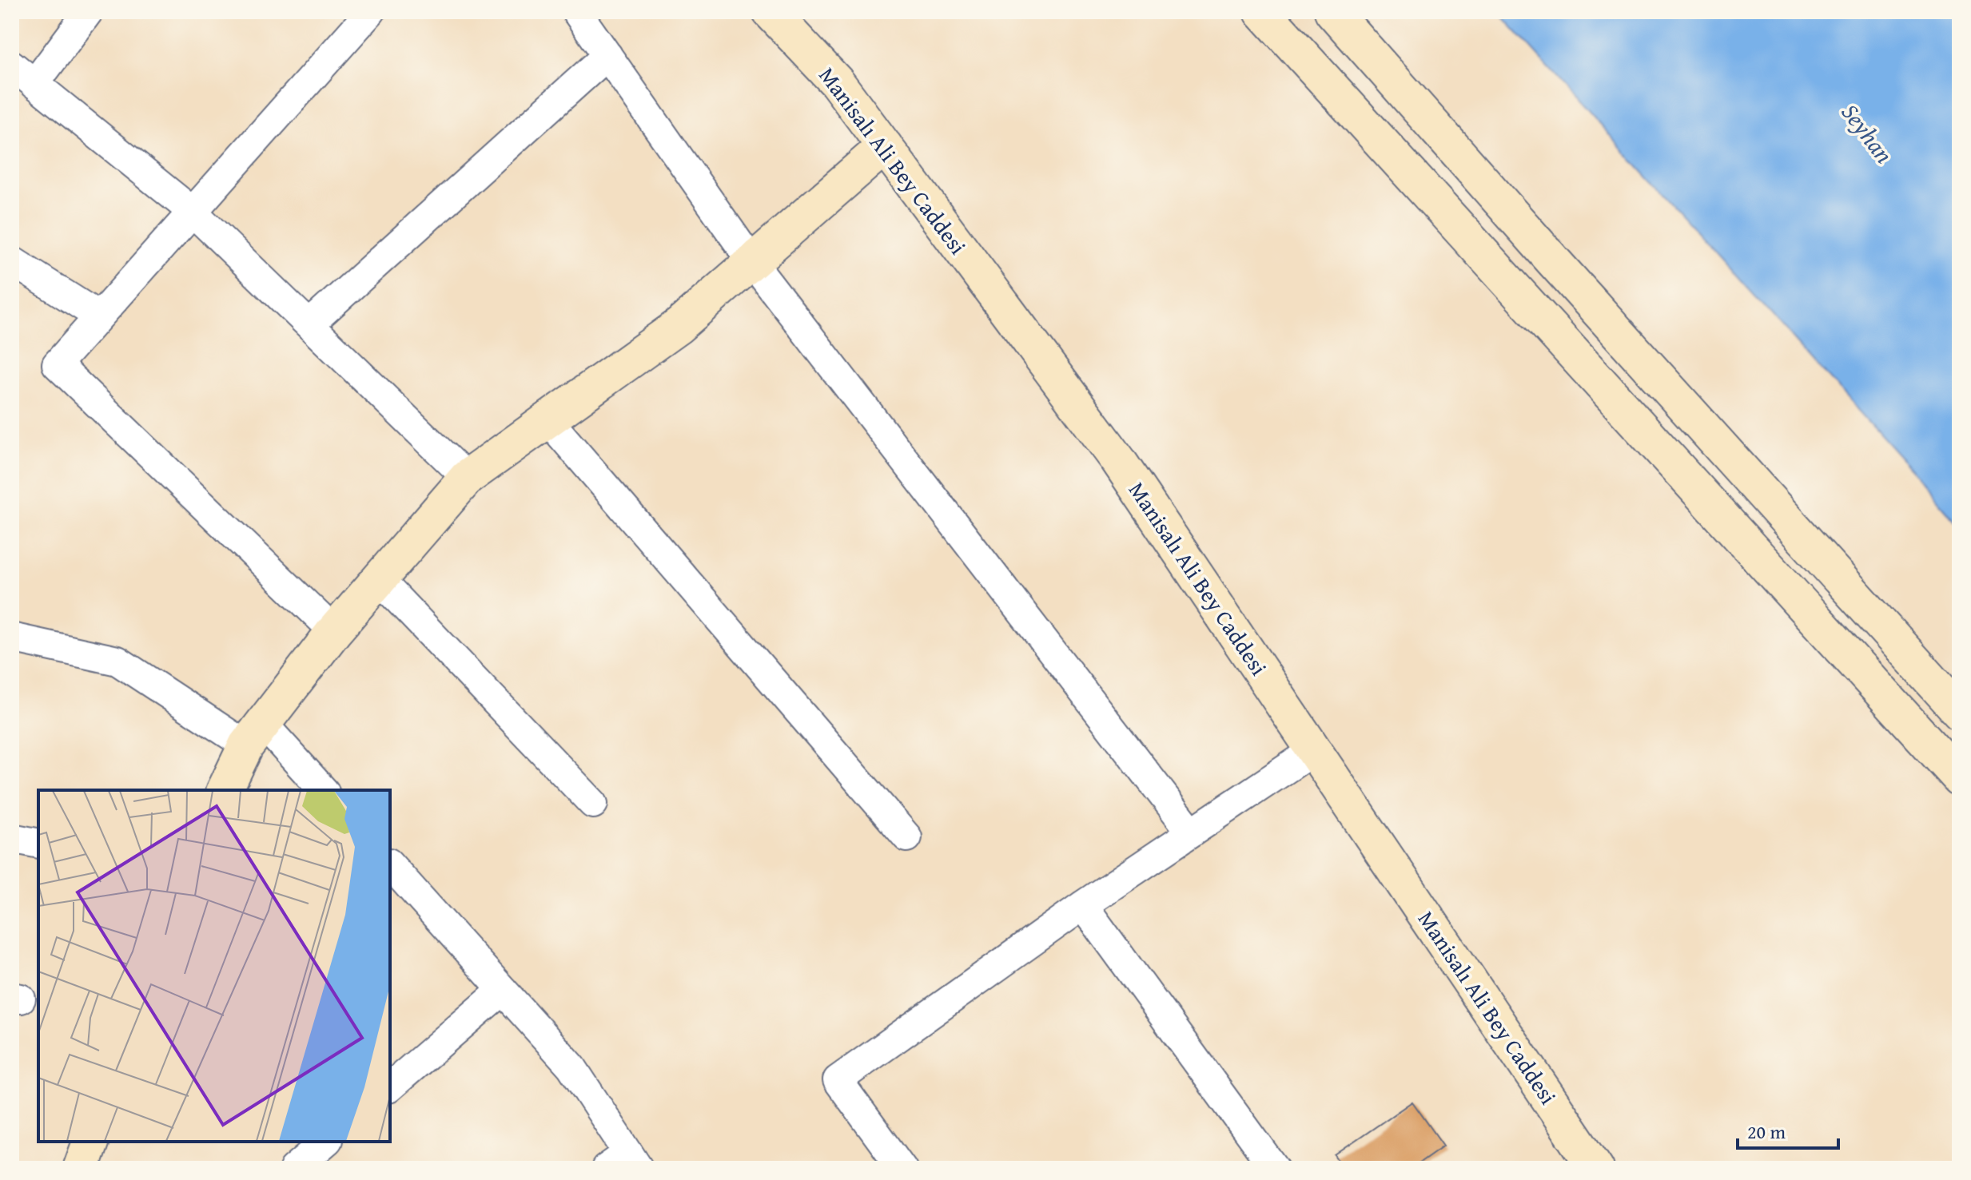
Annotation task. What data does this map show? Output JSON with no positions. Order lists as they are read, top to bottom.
{
  "streets": {
    "street": ["Manisalı Ali Bey Caddesi"]
  },
  "water": ["Seyhan"],
  "scale_bar": "20 m"
}
